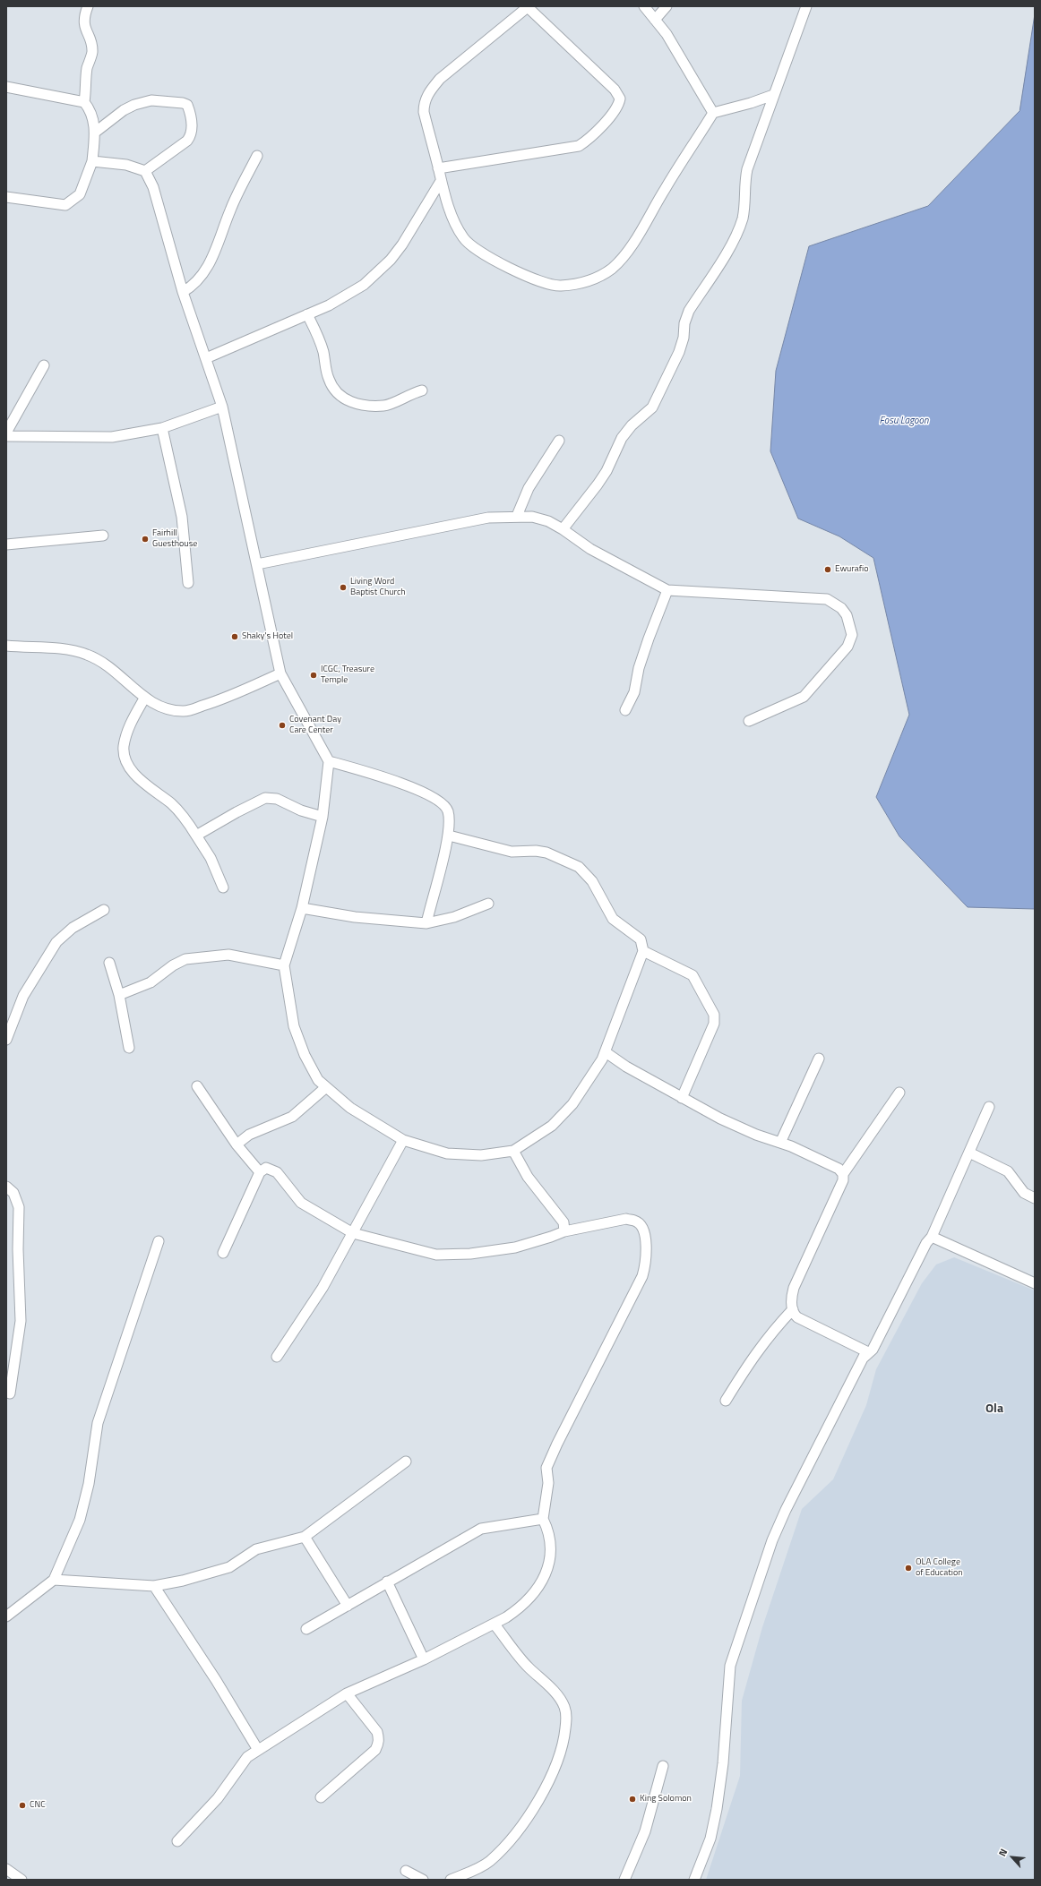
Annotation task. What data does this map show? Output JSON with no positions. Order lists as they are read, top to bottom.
{
  "districts": ["Ola"],
  "water": ["Fosu Lagoon"],
  "places": [
    "Fairhill Guesthouse",
    "Ewurafio",
    "Living Word Baptist Church",
    "Shaky's Hotel",
    "ICGC, Treasure Temple",
    "Covenant Day Care Center",
    "OLA College of Education",
    "King Solomon",
    "CNC"
  ],
  "north": "top left"
}
